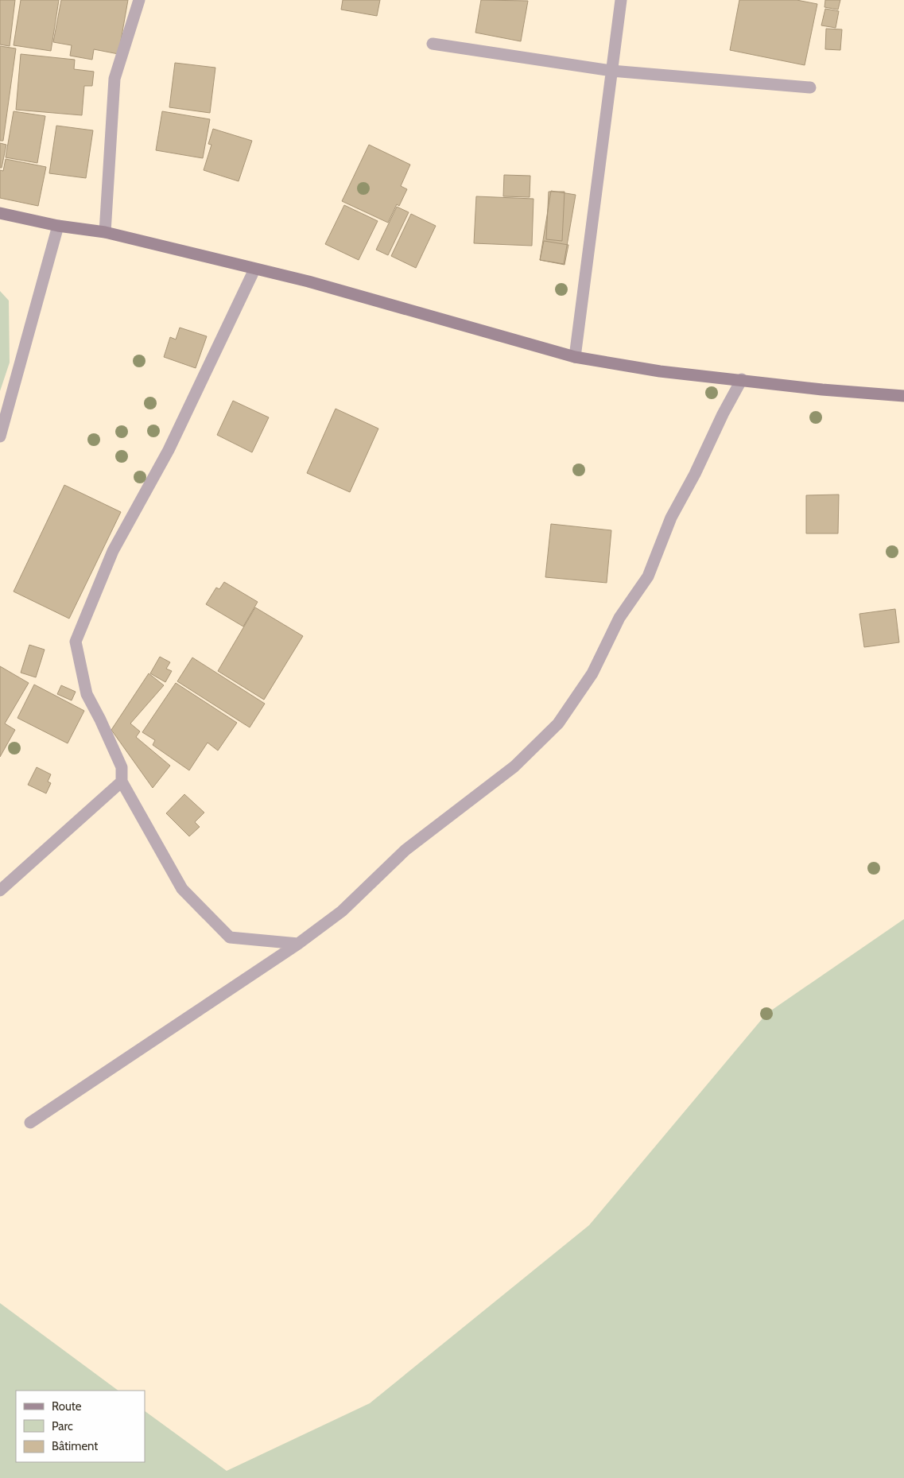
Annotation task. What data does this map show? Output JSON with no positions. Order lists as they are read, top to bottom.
{
  "legend": ["Route", "Parc", "Bâtiment"]
}
